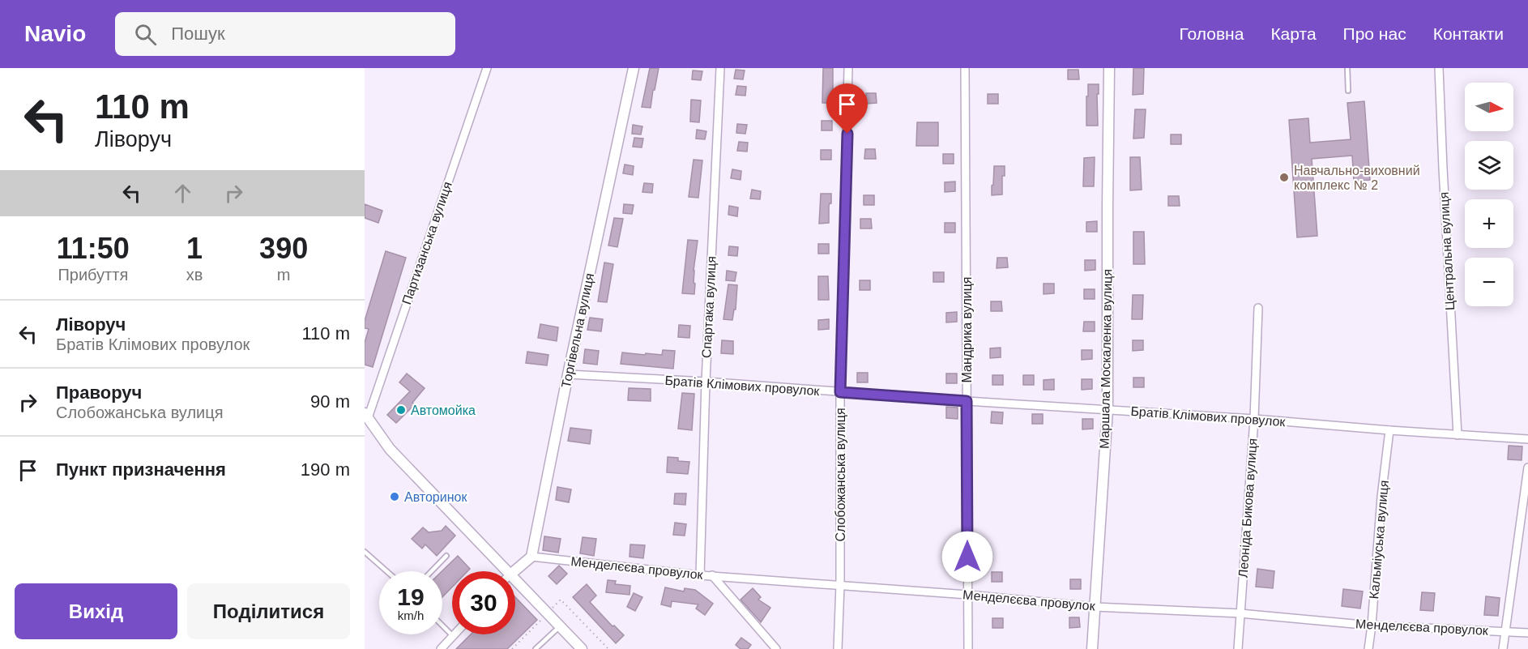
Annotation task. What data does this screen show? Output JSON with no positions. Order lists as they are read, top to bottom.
{
  "streets": {
    "street": [
      "Партизанська вулиця",
      "Центральна вулиця",
      "Спартака вулиця",
      "Мандрика вулиця",
      "Торгівельна вулиця",
      "Маршала Москаленка вулиця",
      "Братів Клімових провулок",
      "Слобожанська вулиця",
      "Леоніда Бикова вулиця",
      "Кальміуська вулиця",
      "Менделєєва провулок"
    ]
  },
  "crossings": [
    ["Центральна вулиця", "Братів Клімових провулок"],
    ["Спартака вулиця", "Братів Клімових провулок"],
    ["Спартака вулиця", "Менделєєва провулок"],
    ["Мандрика вулиця", "Братів Клімових провулок"],
    ["Мандрика вулиця", "Менделєєва провулок"],
    ["Торгівельна вулиця", "Братів Клімових провулок"],
    ["Торгівельна вулиця", "Менделєєва провулок"],
    ["Маршала Москаленка вулиця", "Братів Клімових провулок"],
    ["Маршала Москаленка вулиця", "Менделєєва провулок"],
    ["Братів Клімових провулок", "Слобожанська вулиця"],
    ["Братів Клімових провулок", "Леоніда Бикова вулиця"],
    ["Братів Клімових провулок", "Кальміуська вулиця"],
    ["Слобожанська вулиця", "Менделєєва провулок"],
    ["Леоніда Бикова вулиця", "Менделєєва провулок"],
    ["Кальміуська вулиця", "Менделєєва провулок"]
  ],
  "places": ["Навчально-виховний комплекс № 2", "Автомойка", "Авторинок"],
  "north": "right",
  "page": {
    "header": "Navio",
    "search": "Пошук",
    "nav": [
      "Головна",
      "Карта",
      "Про нас",
      "Контакти"
    ],
    "turn": ["110 m", "Ліворуч"],
    "map_buttons": ["+", "−"],
    "eta": [
      "11:50",
      "Прибуття",
      "1",
      "хв",
      "390",
      "m"
    ],
    "list": [
      {
        "name": "Ліворуч",
        "note": "Братів Клімових провулок",
        "value": "110 m"
      },
      {
        "name": "Праворуч",
        "note": "Слобожанська вулиця",
        "value": "90 m"
      },
      {
        "name": "Пункт призначення",
        "value": "190 m"
      }
    ],
    "speed": "19 km/h",
    "limit": "30",
    "buttons": ["Вихід", "Поділитися"]
  }
}
